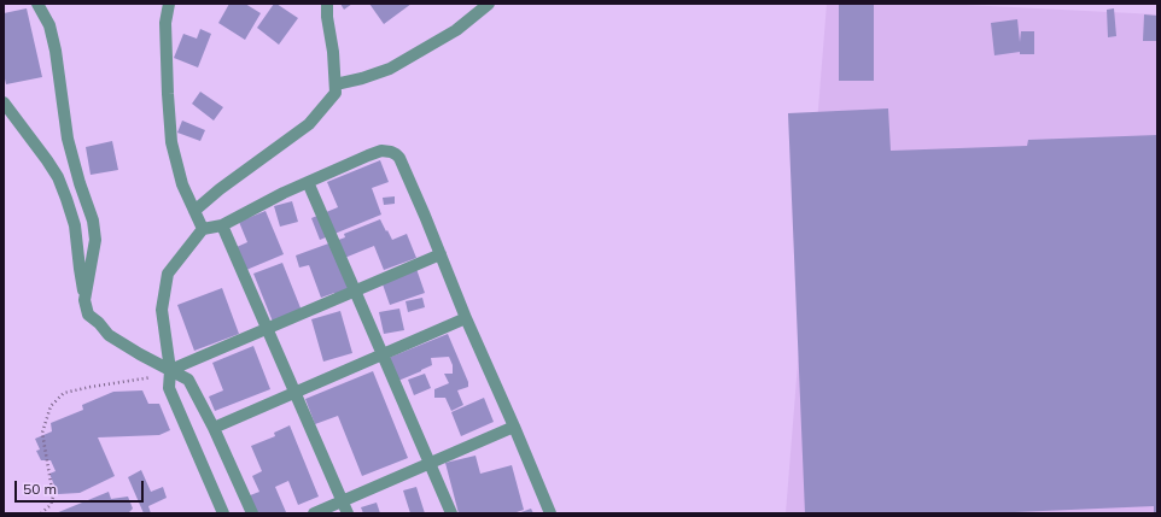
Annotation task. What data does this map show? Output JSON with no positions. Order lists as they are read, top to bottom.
{
  "scale_bar": "50 m"
}
